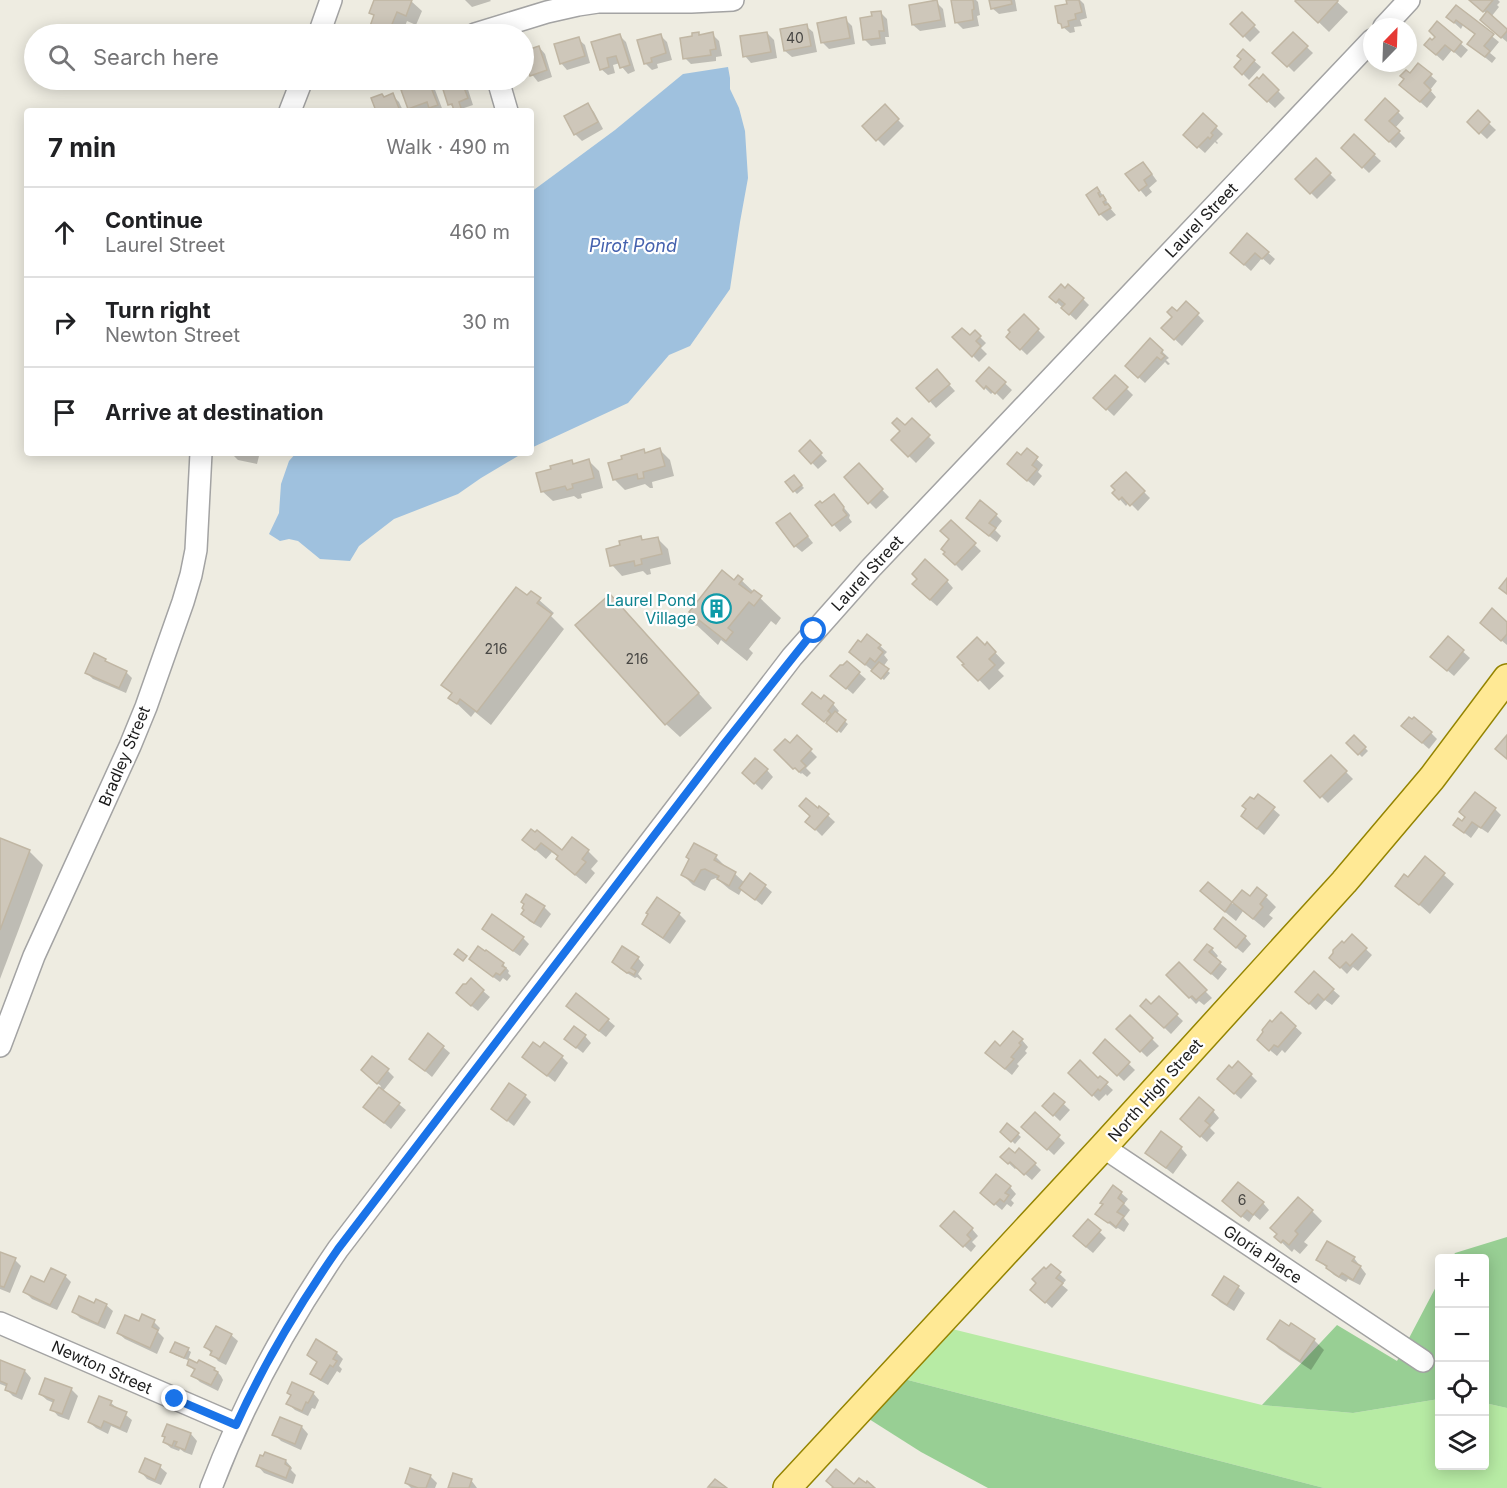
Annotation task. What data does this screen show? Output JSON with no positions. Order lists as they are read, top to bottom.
{
  "streets": {
    "main road": ["North High Street"],
    "street": [
      "Laurel Street",
      "Bradley Street",
      "Gloria Place",
      "Newton Street"
    ]
  },
  "crossings": [
    ["Laurel Street", "Newton Street"],
    ["North High Street", "Gloria Place"]
  ],
  "water": ["Pirot Pond"],
  "places": {
    "building": ["Laurel Pond Village"]
  },
  "house_numbers": [
    "40",
    "216",
    "216",
    "6"
  ],
  "north": "top right",
  "page": {
    "search": "Search here",
    "heading": ["7 min", "Walk · 490 m"],
    "list": [
      ["Continue", "Laurel Street", "460 m"],
      ["Turn right", "Newton Street", "30 m"],
      "Arrive at destination"
    ],
    "map_buttons": ["+", "−"]
  }
}
